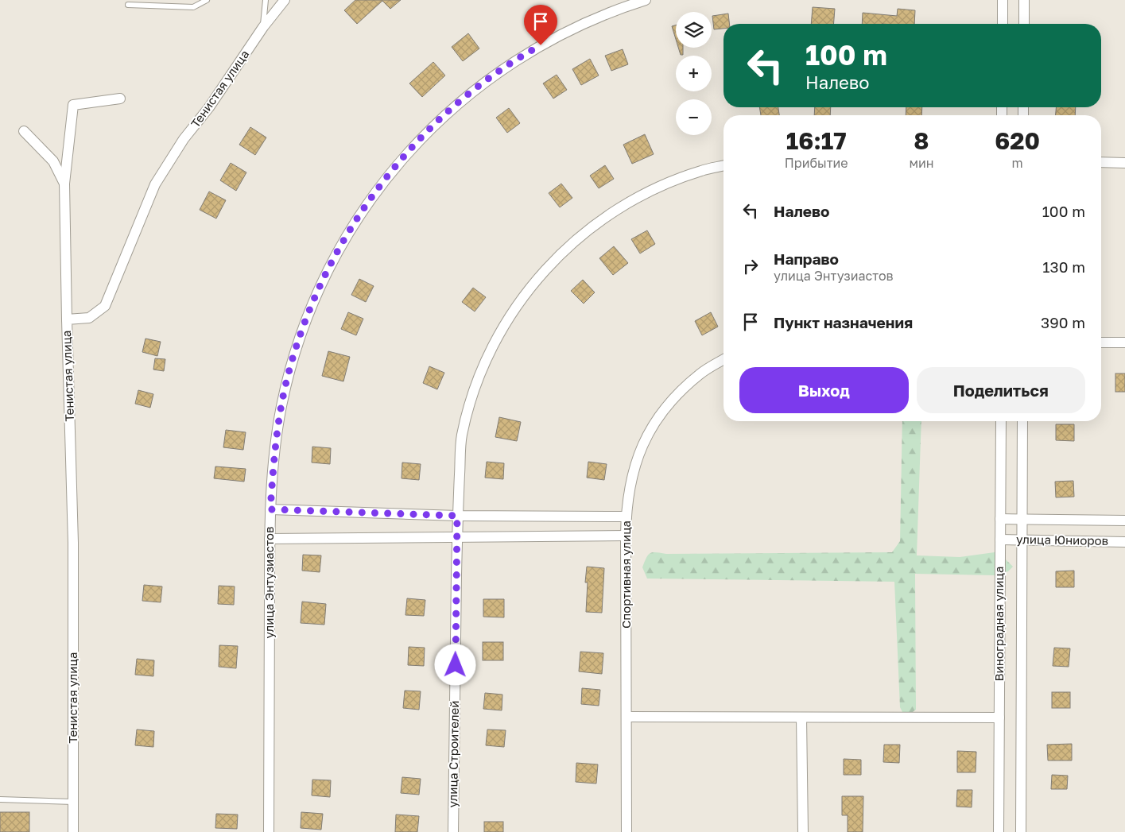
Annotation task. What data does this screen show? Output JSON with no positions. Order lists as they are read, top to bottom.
{
  "streets": {
    "street": [
      "Тенистая улица",
      "улица Юниоров",
      "Спортивная улица",
      "улица Энтузиастов",
      "Виноградная улица",
      "улица Строителей"
    ]
  },
  "crossings": [
    ["улица Юниоров", "Виноградная улица"]
  ],
  "page": {
    "map_buttons": ["+", "−"],
    "turn": ["100 m", "Налево"],
    "eta": [
      "16:17",
      "Прибытие",
      "8",
      "мин",
      "620",
      "m"
    ],
    "list": [
      {
        "name": "Налево",
        "value": "100 m"
      },
      {
        "name": "Направо",
        "note": "улица Энтузиастов",
        "value": "130 m"
      },
      {
        "name": "Пункт назначения",
        "value": "390 m"
      }
    ],
    "buttons": ["Выход", "Поделиться"]
  }
}
